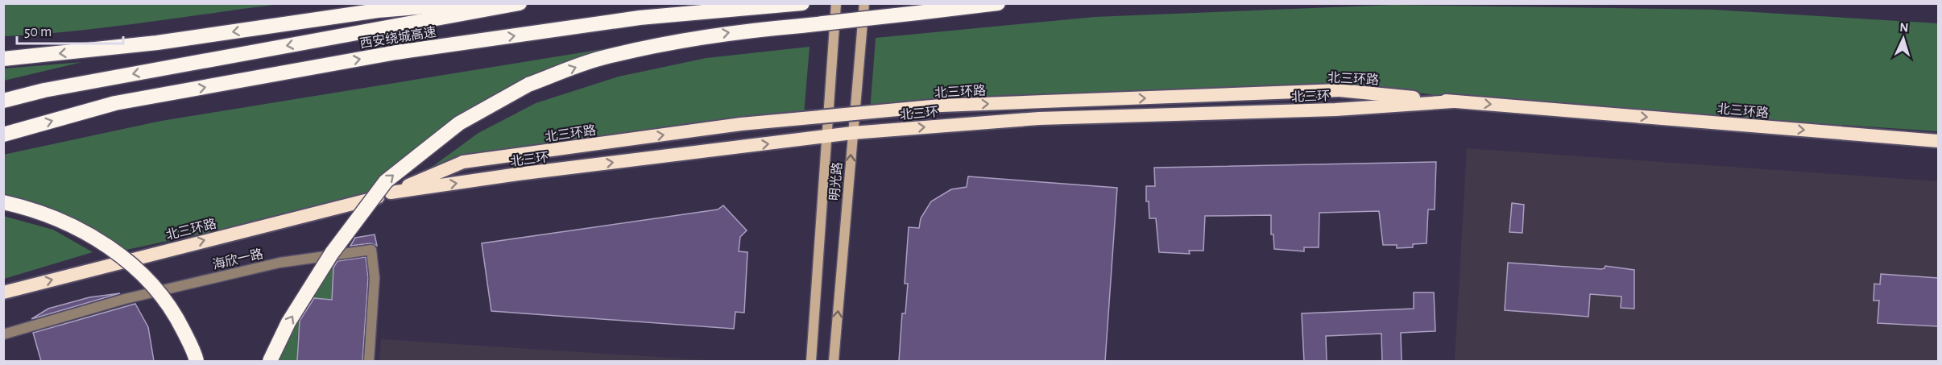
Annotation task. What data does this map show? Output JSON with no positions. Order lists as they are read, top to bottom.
{
  "streets": {
    "highway": ["西安绕城高速", "北三环路", "北三环"],
    "main road": ["明光路"],
    "street": ["海欣一路"]
  },
  "crossings": [
    ["北三环路", "北三环"],
    ["北三环", "明光路"]
  ],
  "one_way": ["北三环路", "北三环"],
  "scale_bar": "50 m",
  "north": "top"
}
